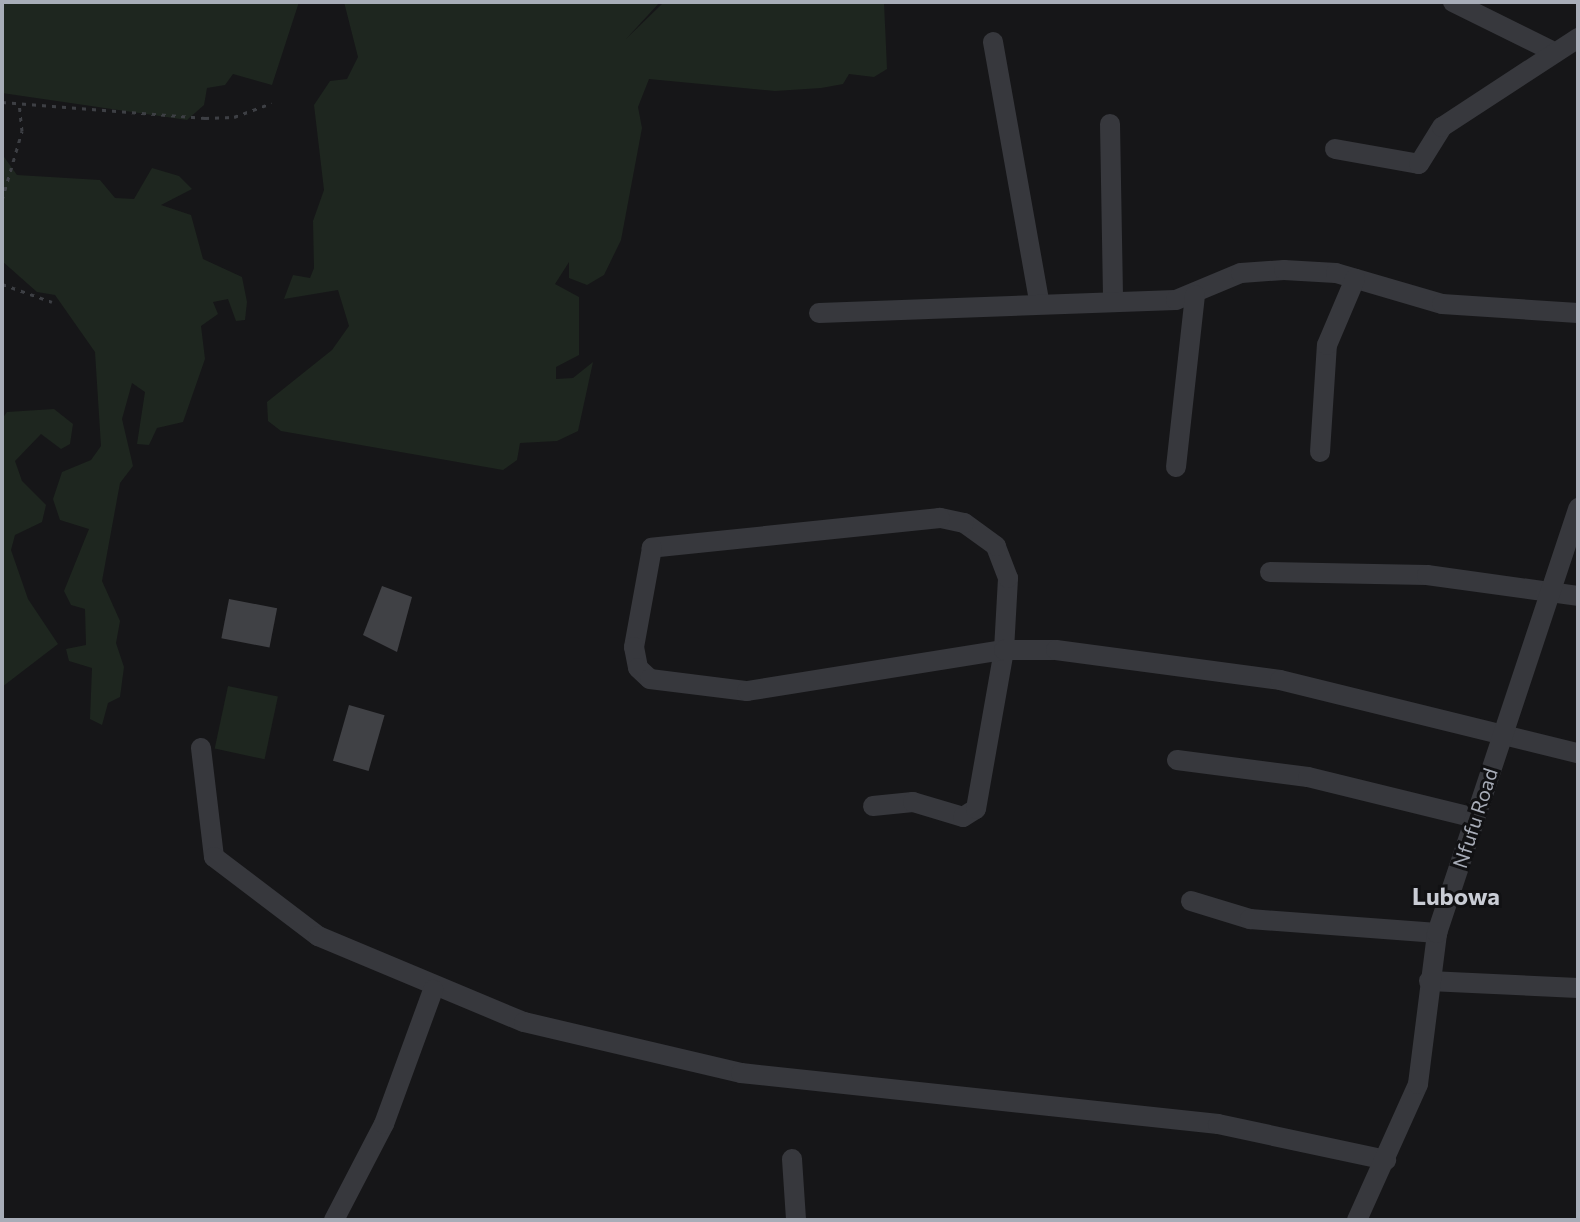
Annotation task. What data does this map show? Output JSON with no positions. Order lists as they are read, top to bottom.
{
  "streets": {
    "street": ["Nfufu Road"]
  },
  "districts": ["Lubowa"]
}
